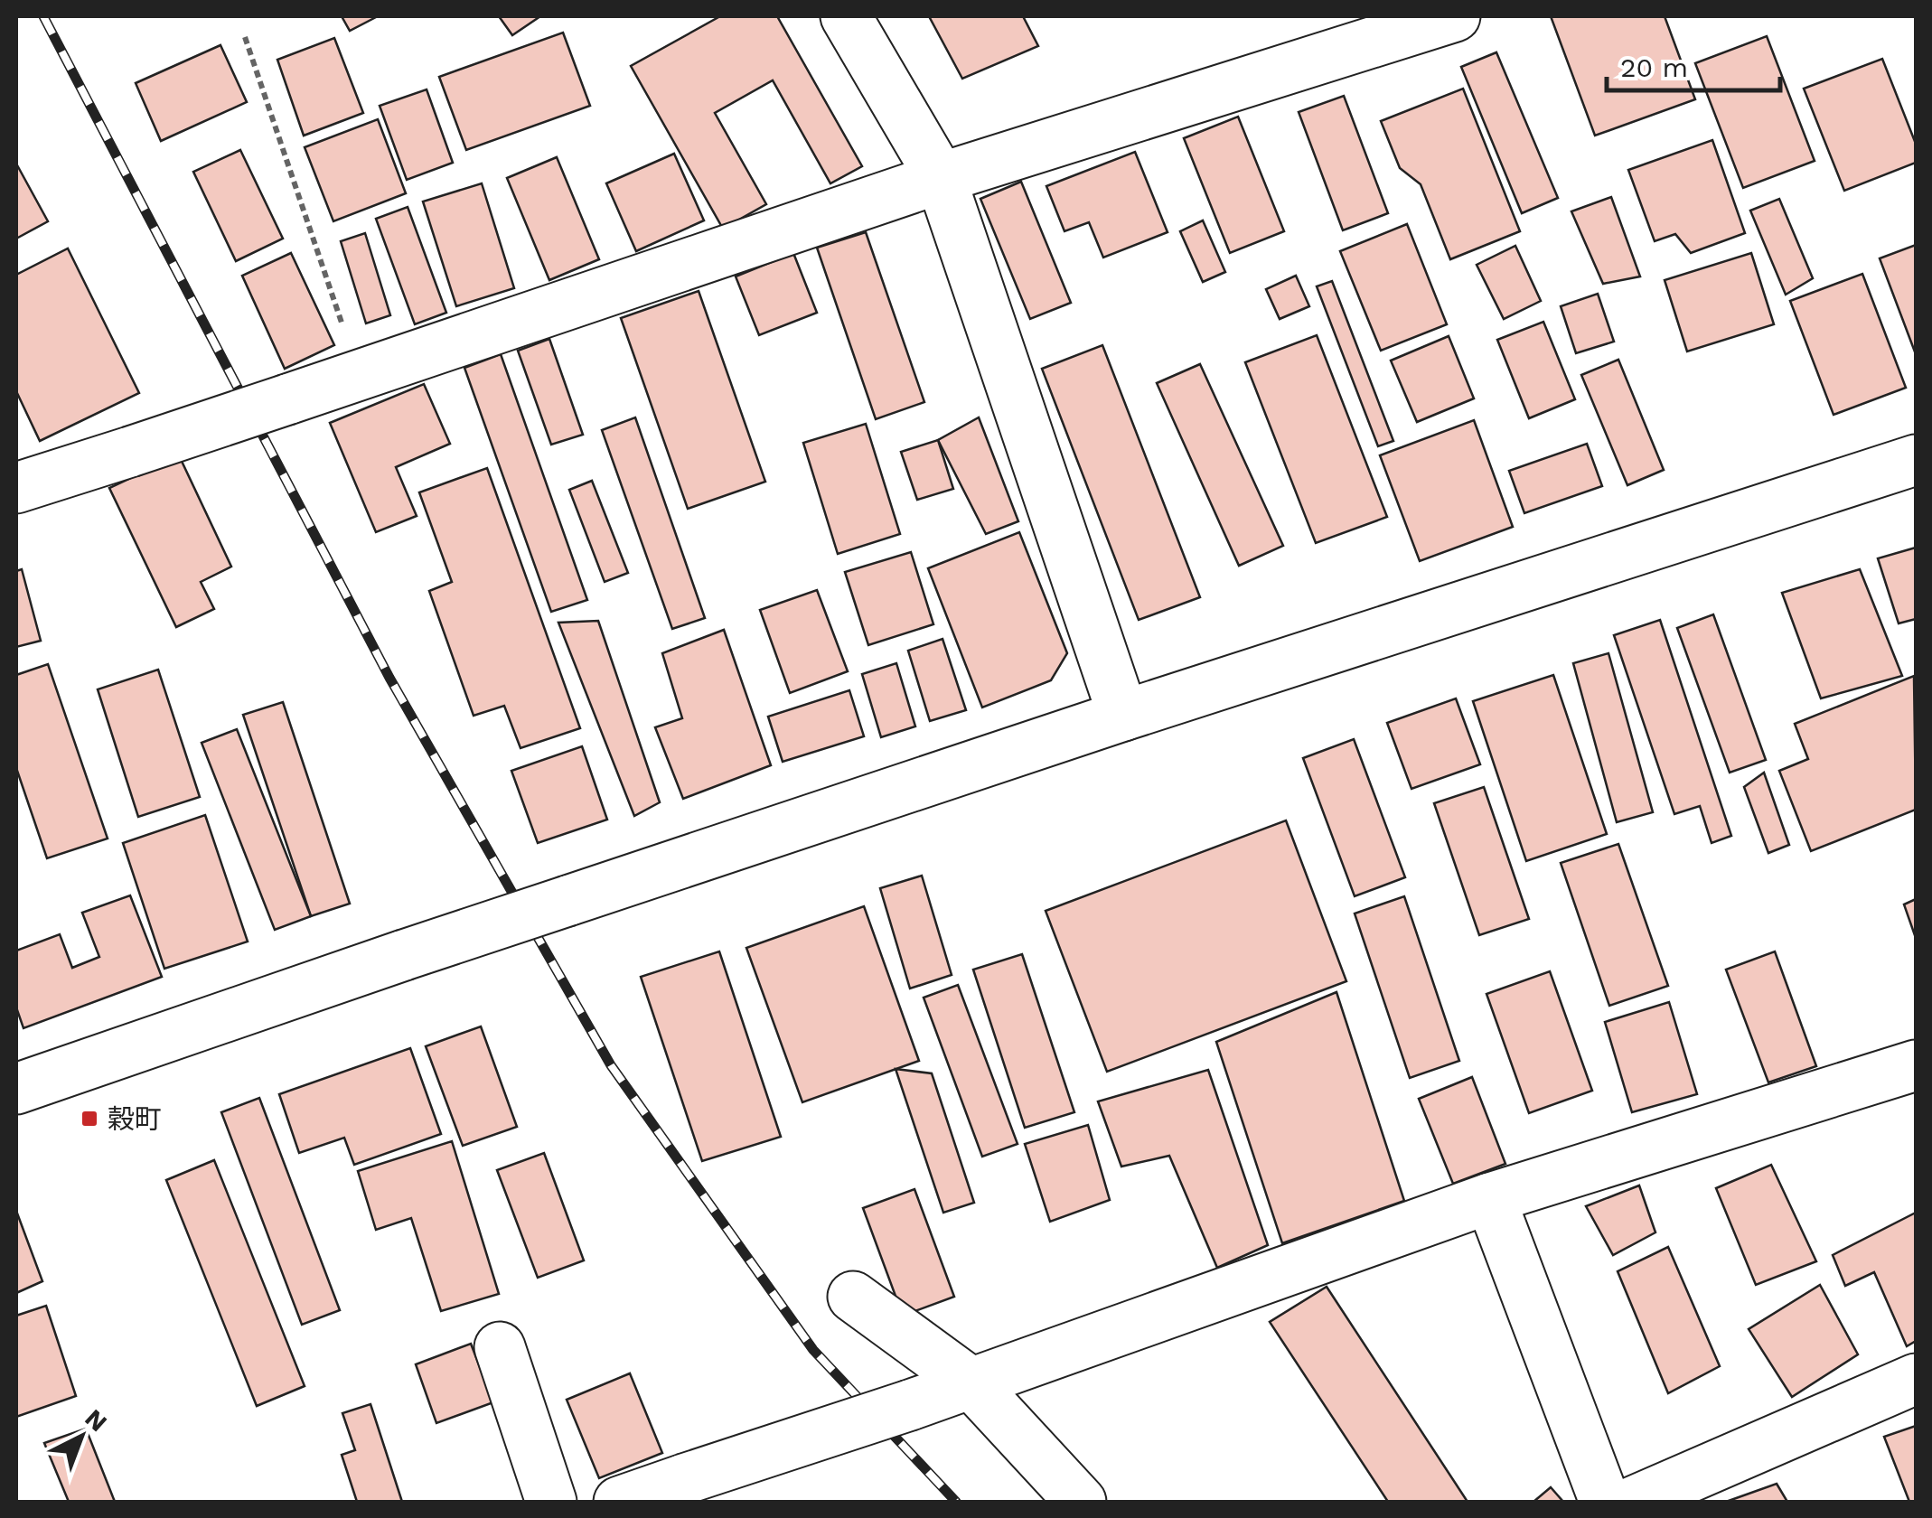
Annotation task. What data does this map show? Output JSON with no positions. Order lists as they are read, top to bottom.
{
  "places": {
    "transit": ["穀町"]
  },
  "scale_bar": "20 m",
  "north": "top right"
}
